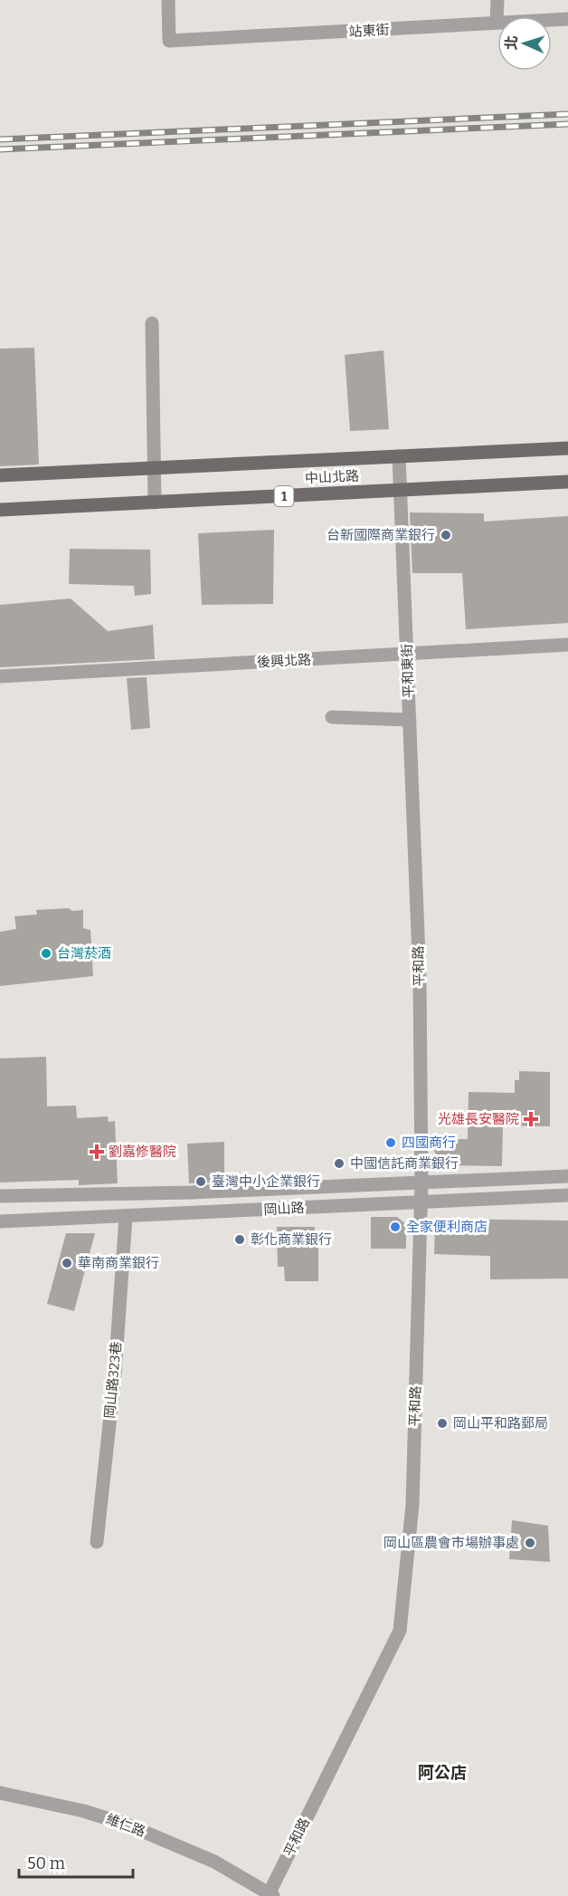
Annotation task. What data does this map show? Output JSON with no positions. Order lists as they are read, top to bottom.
{
  "streets": {
    "main road": ["中山北路", "1"],
    "street": [
      "站東街",
      "後興北路",
      "平和東街",
      "平和路",
      "岡山路",
      "岡山路323巷",
      "維仁路"
    ]
  },
  "crossings": [
    ["中山北路", "平和東街"],
    ["後興北路", "平和東街"],
    ["平和東街", "平和路"],
    ["平和路", "岡山路"],
    ["平和路", "維仁路"],
    ["岡山路", "岡山路323巷"]
  ],
  "districts": ["阿公店"],
  "places": {
    "other": [
      "台新國際商業銀行",
      "台灣菸酒",
      "四國商行",
      "中國信託商業銀行",
      "臺灣中小企業銀行",
      "全家便利商店",
      "彰化商業銀行",
      "華南商業銀行",
      "岡山平和路郵局",
      "岡山區農會市場辦事處"
    ],
    "health": ["光雄長安醫院", "劉嘉修醫院"]
  },
  "scale_bar": "50 m",
  "north": "left"
}
